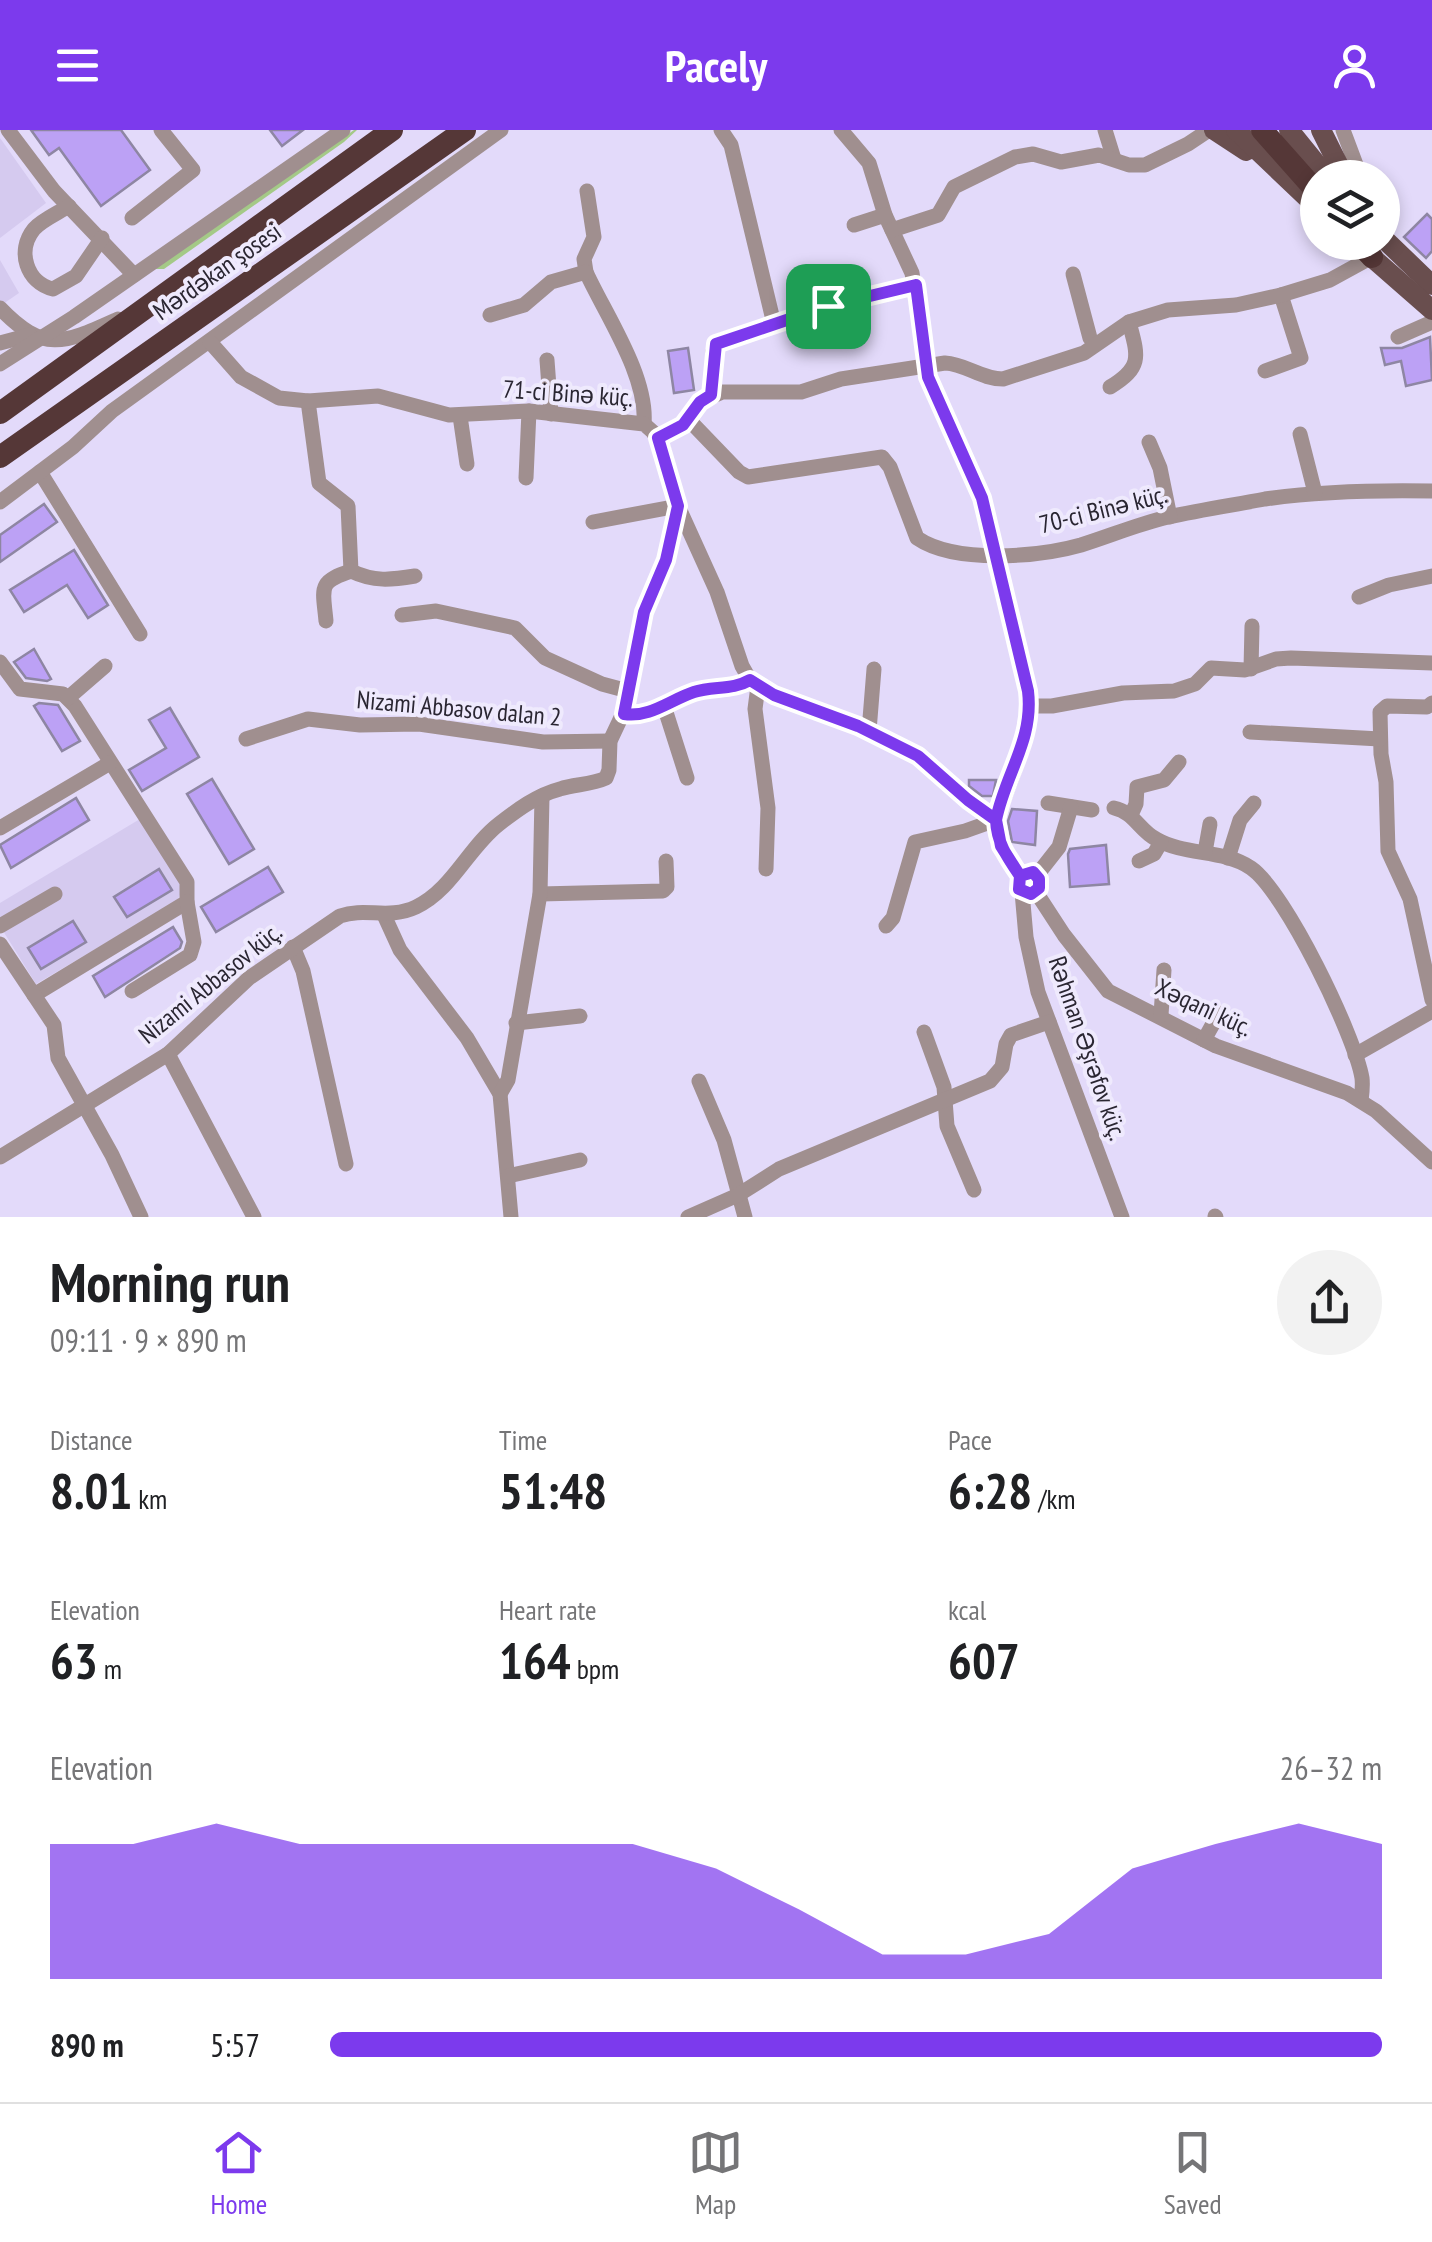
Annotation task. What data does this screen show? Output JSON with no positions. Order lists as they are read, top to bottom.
{
  "streets": {
    "highway": ["Mərdəkan şosesi"],
    "street": [
      "71-ci Binə küç.",
      "70-ci Binə küç.",
      "Nizami Abbasov dalan 2",
      "Nizami Abbasov küç.",
      "Xəqani küç.",
      "Rəhman Əşrəfov küç."
    ]
  },
  "crossings": [
    ["71-ci Binə küç.", "70-ci Binə küç."],
    ["71-ci Binə küç.", "Nizami Abbasov küç."],
    ["Nizami Abbasov dalan 2", "Nizami Abbasov küç."],
    ["Xəqani küç.", "Rəhman Əşrəfov küç."]
  ],
  "page": {
    "header": "Pacely",
    "heading": ["Morning run", "09:11 · 9 × 890 m"],
    "stats": [
      ["Distance", "8.01 km"],
      ["Time", "51:48"],
      ["Pace", "6:28 /km"],
      ["Elevation", "63 m"],
      ["Heart rate", "164 bpm"],
      ["kcal", "607"]
    ],
    "chart": ["Elevation", "26–32 m"],
    "list": [
      {
        "name": "890 m",
        "note": "5:57"
      }
    ],
    "tabs": ["Home", "Map", "Saved"]
  }
}
